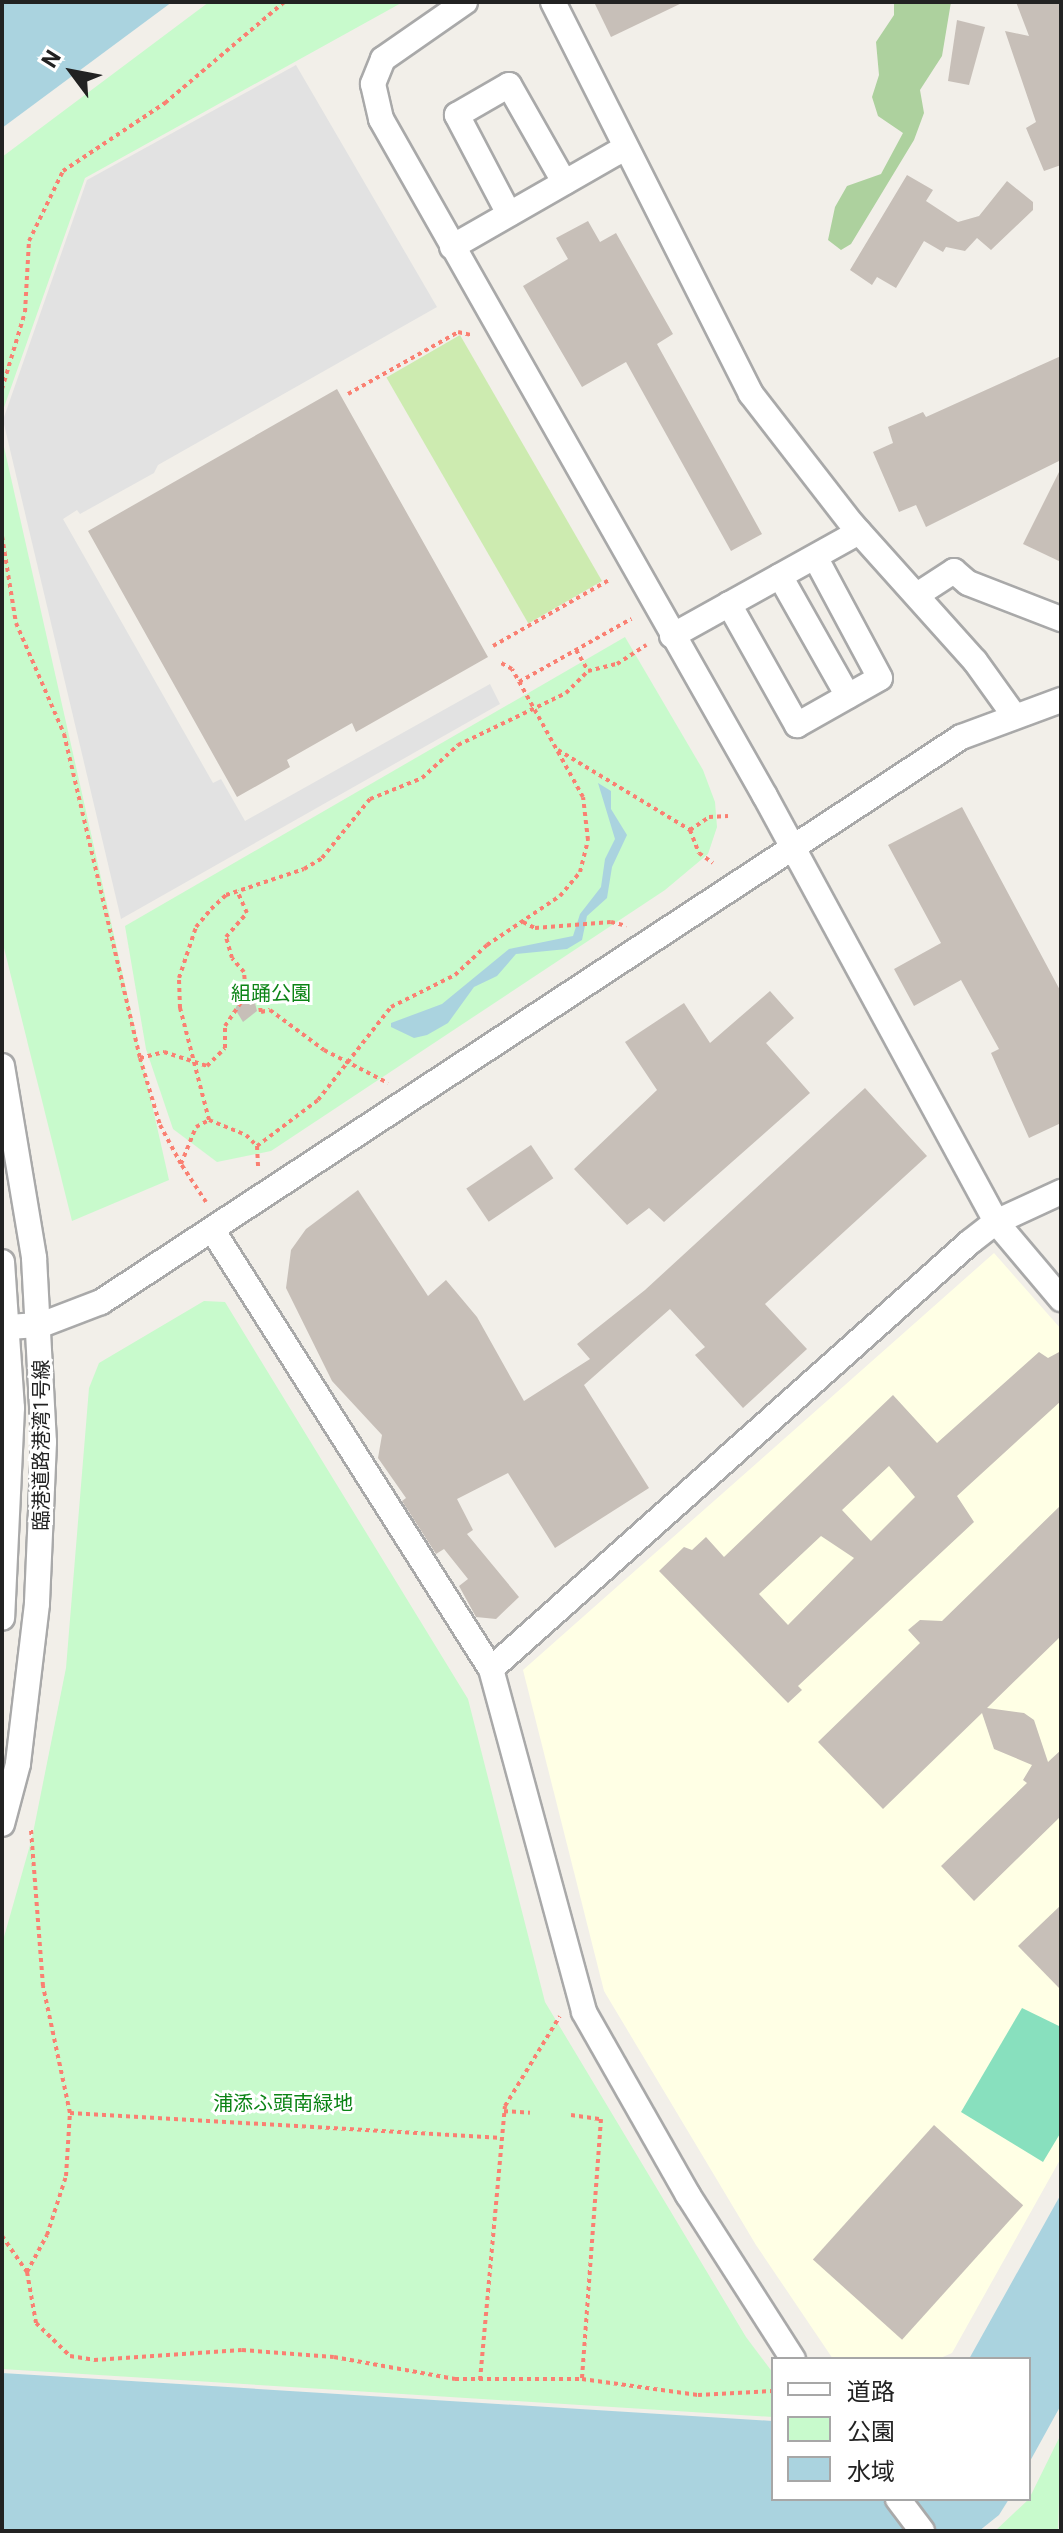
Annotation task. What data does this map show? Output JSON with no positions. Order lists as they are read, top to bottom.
{
  "streets": {
    "street": ["臨港道路港湾1号線"]
  },
  "parks": ["組踊公園", "浦添ふ頭南緑地"],
  "legend": ["道路", "公園", "水域"],
  "north": "top left"
}
